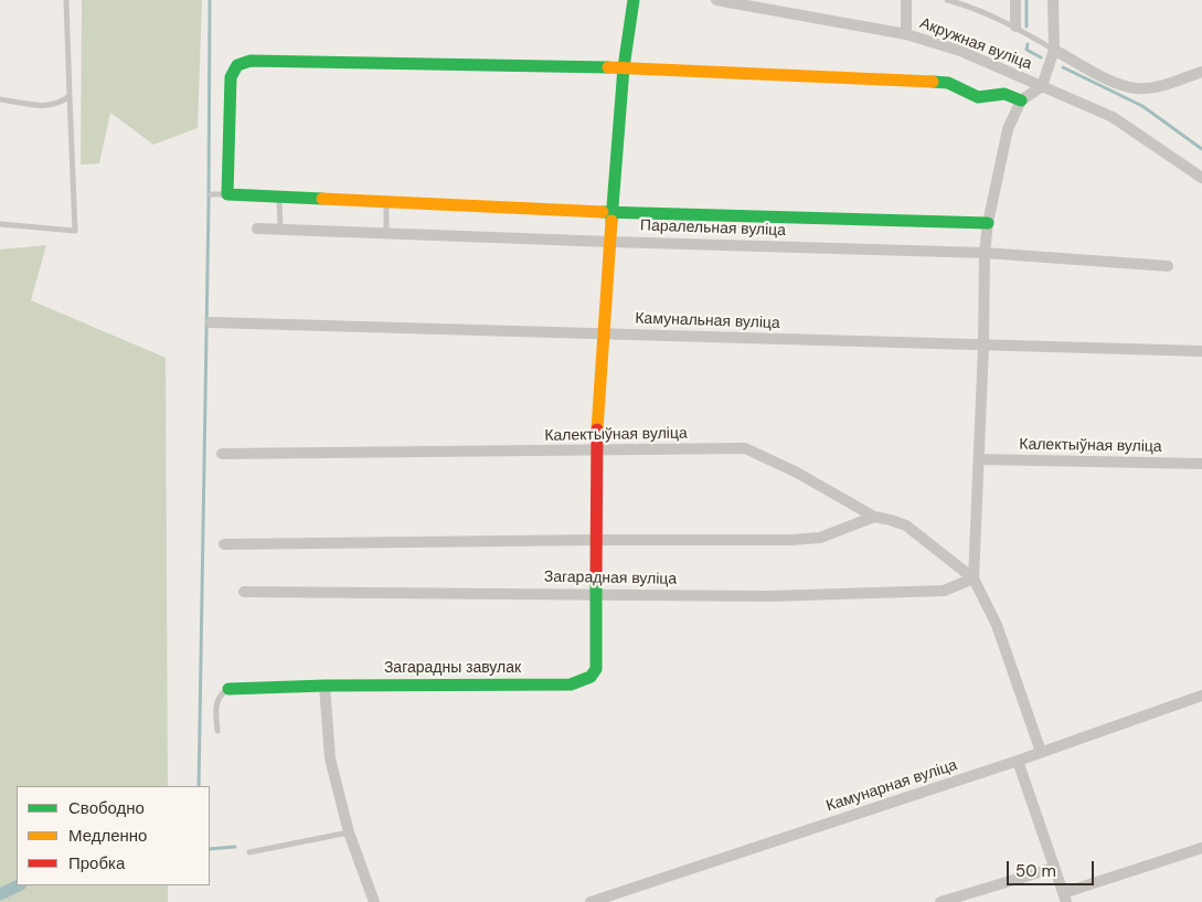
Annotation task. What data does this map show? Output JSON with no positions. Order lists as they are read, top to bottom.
{
  "streets": {
    "street": [
      "Акружная вуліца",
      "Паралельная вуліца",
      "Камунальная вуліца",
      "Калектыўная вуліца",
      "Загарадная вуліца",
      "Загарадны завулак",
      "Камунарная вуліца"
    ]
  },
  "crossings": [
    ["Паралельная вуліца", "Загарадны завулак"],
    ["Камунальная вуліца", "Загарадны завулак"],
    ["Калектыўная вуліца", "Загарадная вуліца"],
    ["Калектыўная вуліца", "Загарадны завулак"],
    ["Загарадная вуліца", "Загарадны завулак"]
  ],
  "legend": ["Свободно", "Медленно", "Пробка"],
  "scale_bar": "50 m"
}
